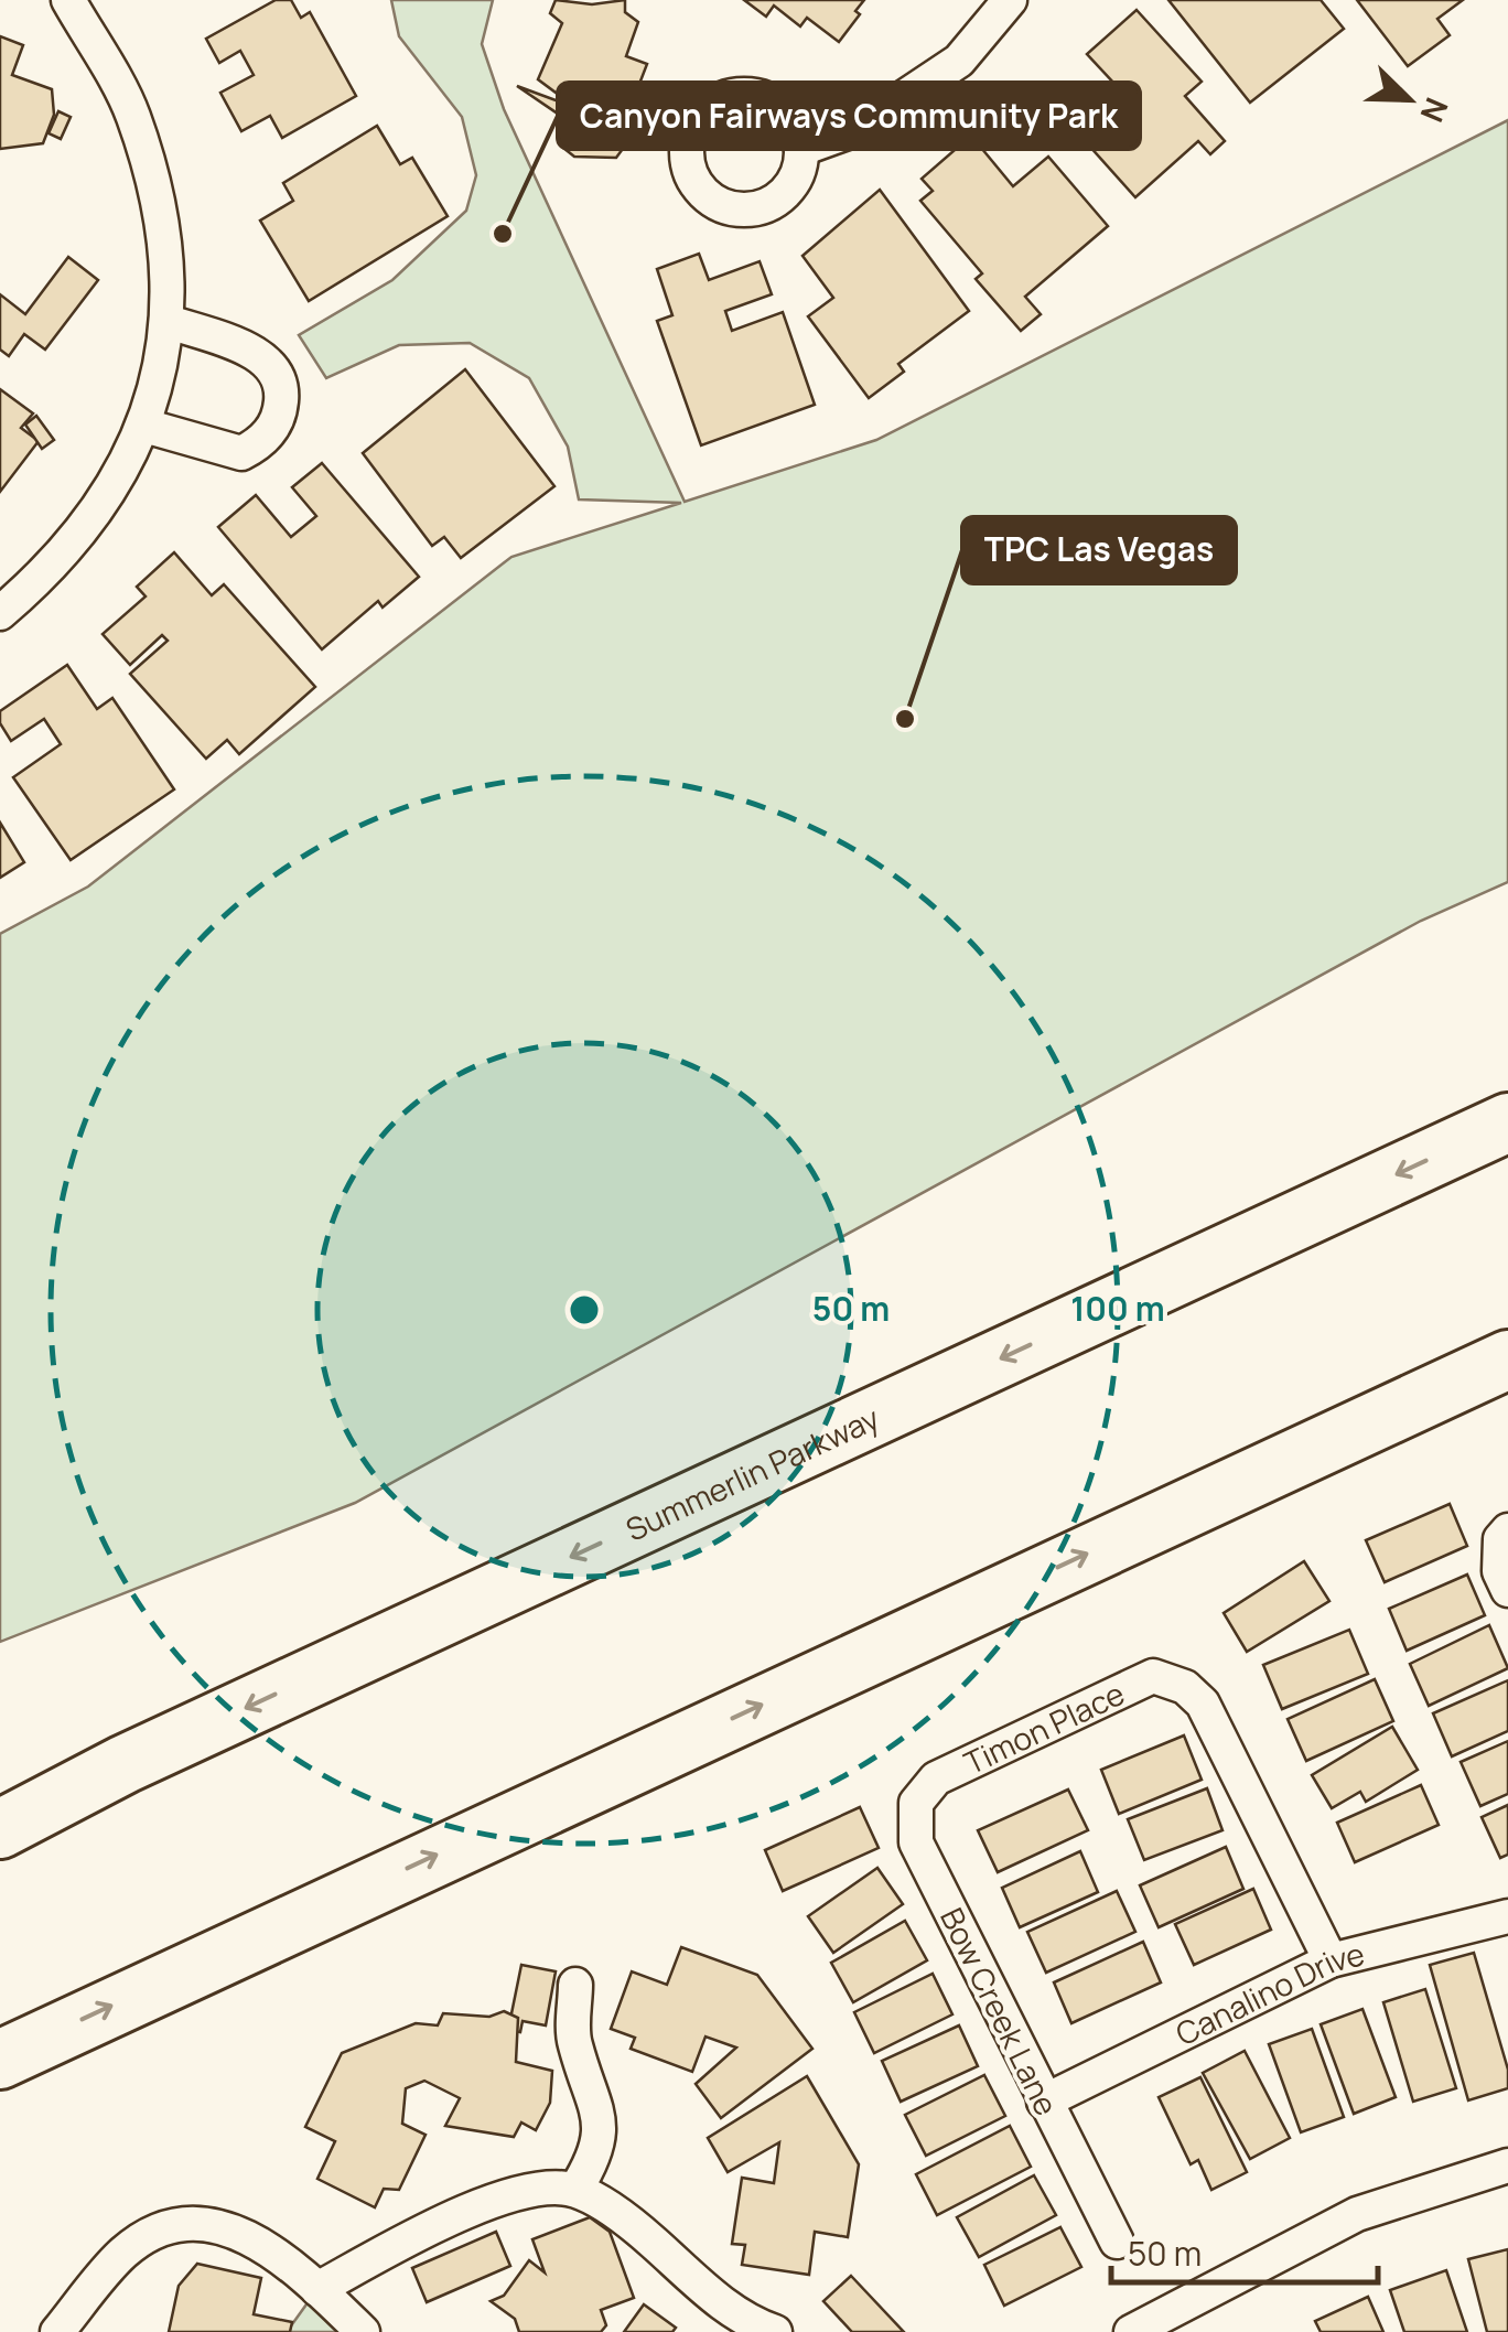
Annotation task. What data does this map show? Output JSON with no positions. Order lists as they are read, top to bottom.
{
  "streets": {
    "highway": ["Summerlin Parkway"],
    "street": ["Timon Place", "Canalino Drive", "Bow Creek Lane"]
  },
  "crossings": [
    ["Timon Place", "Canalino Drive"],
    ["Timon Place", "Bow Creek Lane"],
    ["Canalino Drive", "Bow Creek Lane"]
  ],
  "places": ["Canyon Fairways Community Park", "TPC Las Vegas"],
  "scale_bar": "50 m",
  "north": "bottom right",
  "rings": ["50 m", "100 m"]
}
